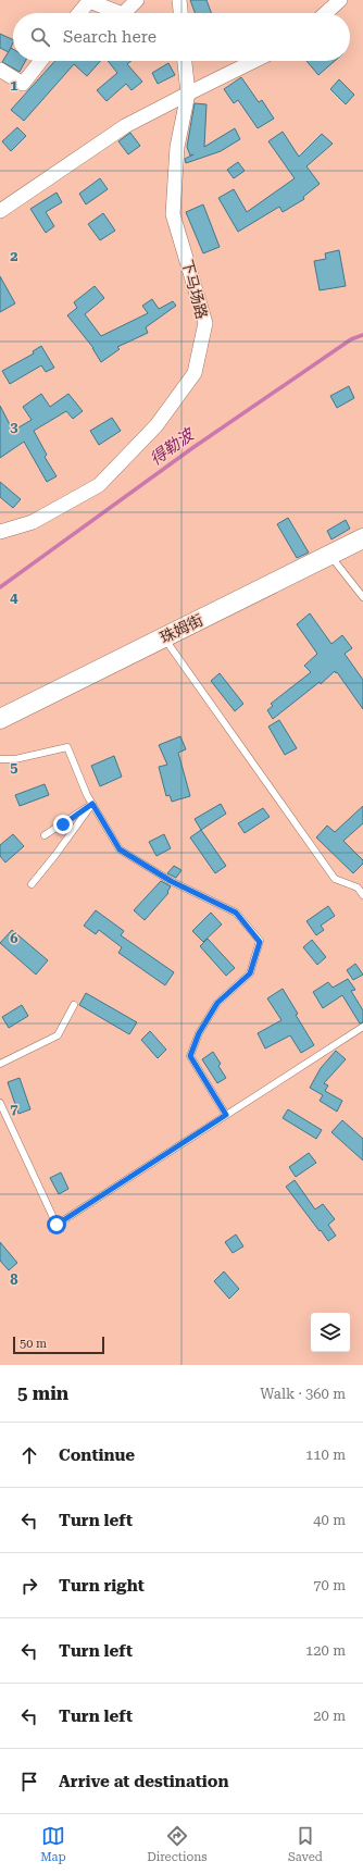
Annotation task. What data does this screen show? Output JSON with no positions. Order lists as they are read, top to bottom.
{
  "streets": {
    "main road": ["珠姆街"],
    "street": ["下马场路"]
  },
  "water": ["得勒波"],
  "scale_bar": "50 m",
  "page": {
    "search": "Search here",
    "scale": "50 m",
    "heading": ["5 min", "Walk · 360 m"],
    "list": [
      ["Continue", "110 m"],
      ["Turn left", "40 m"],
      ["Turn right", "70 m"],
      ["Turn left", "120 m"],
      ["Turn left", "20 m"],
      "Arrive at destination"
    ],
    "nav": ["Map", "Directions", "Saved"]
  },
  "grid": {
    "rows": [
      "1",
      "2",
      "3",
      "4",
      "5",
      "6",
      "7",
      "8"
    ]
  }
}
